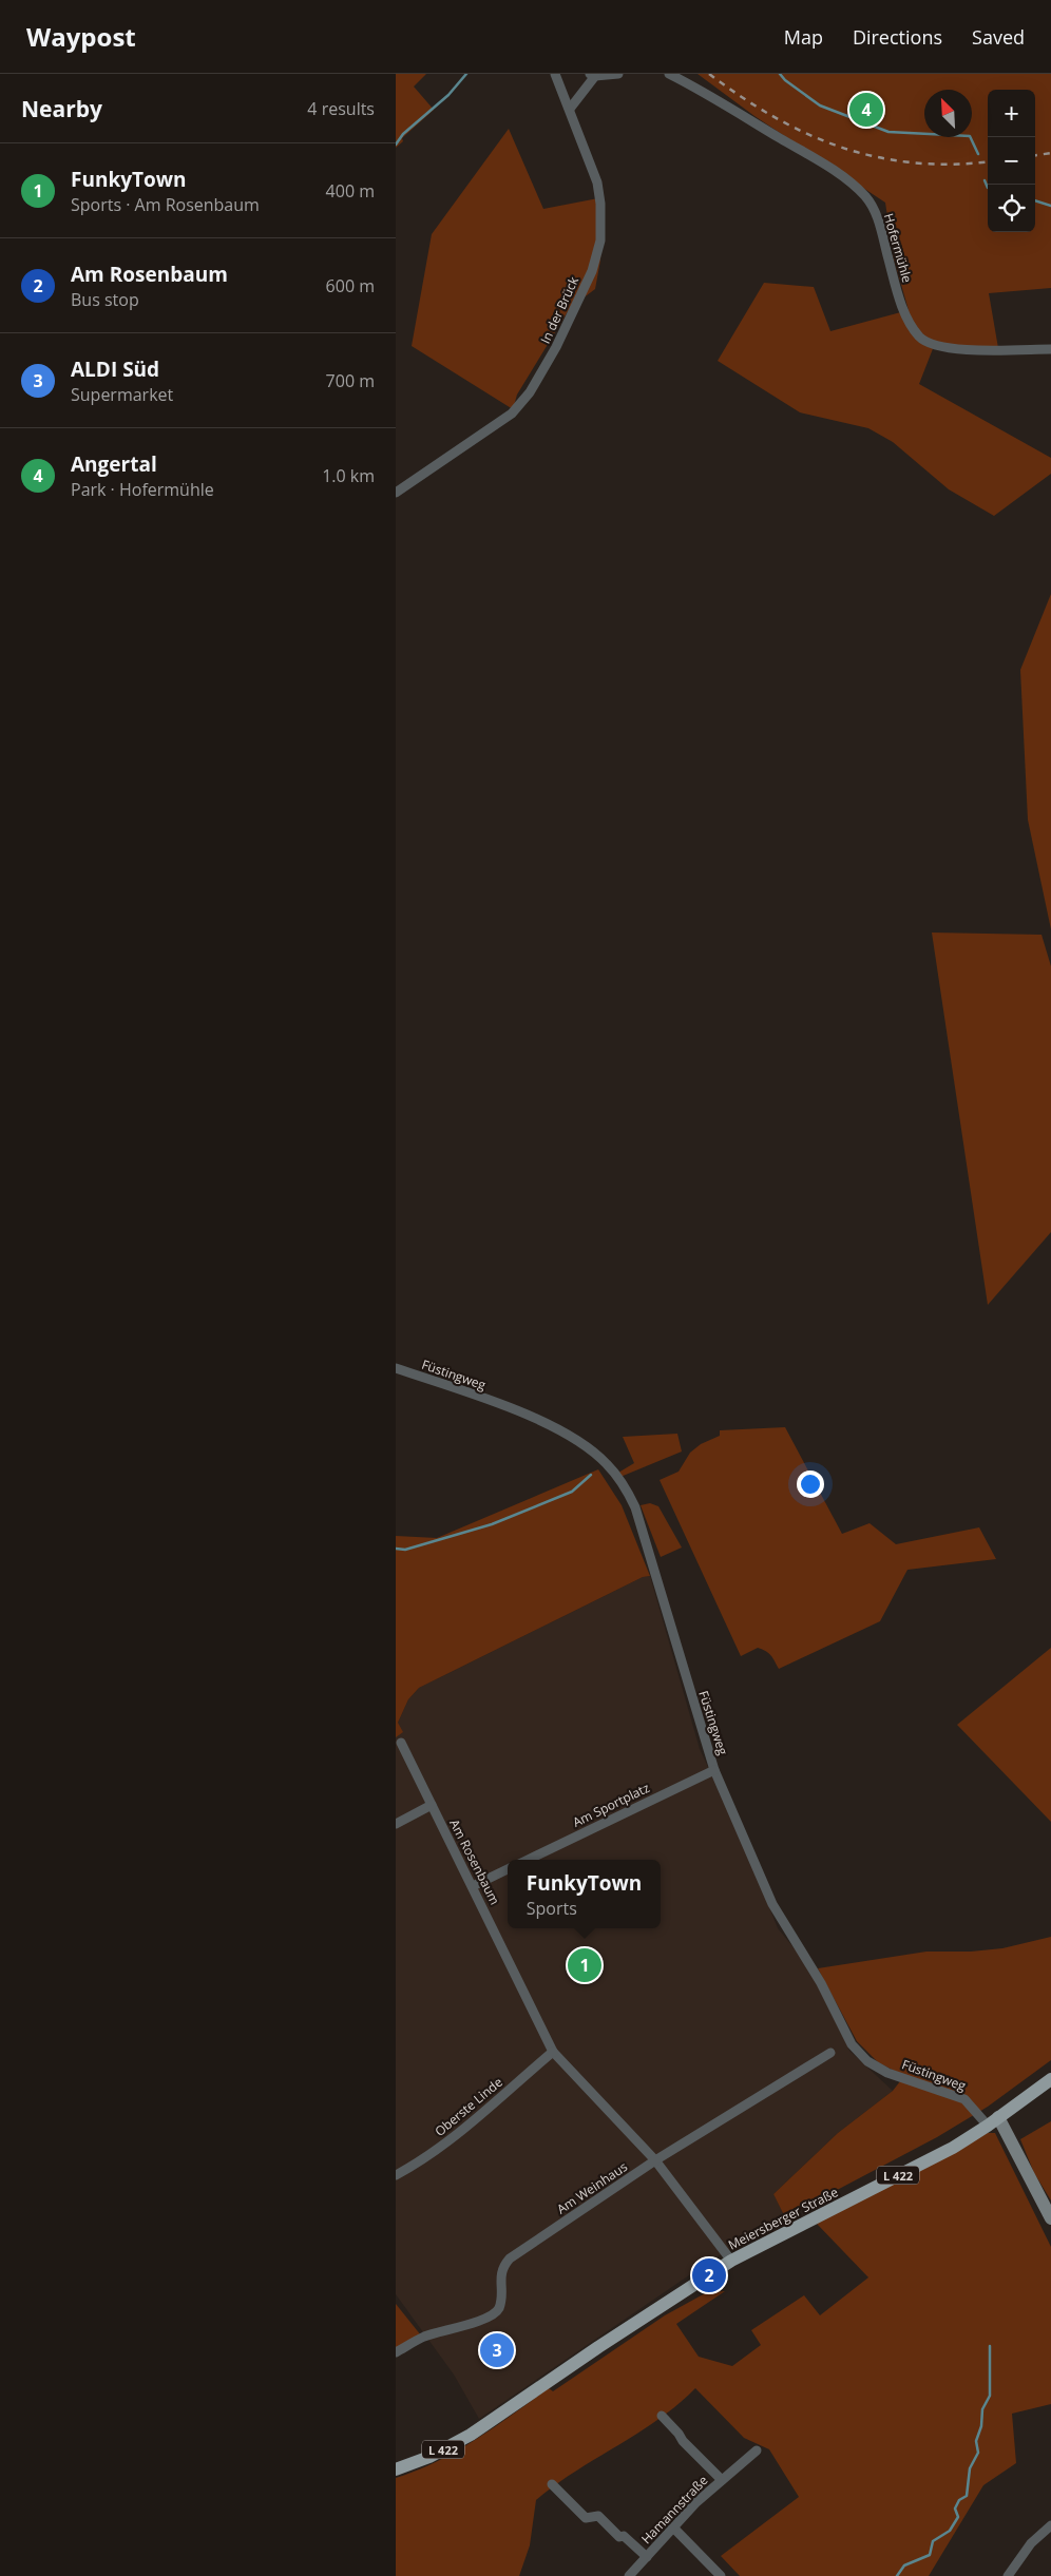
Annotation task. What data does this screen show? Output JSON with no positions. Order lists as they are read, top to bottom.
{
  "streets": {
    "main road": ["L 422", "Meiersberger Straße"],
    "street": [
      "Hofermühle",
      "In der Brück",
      "Füstingweg",
      "Am Sportplatz",
      "Am Rosenbaum",
      "Oberste Linde",
      "Am Weinhaus",
      "Hamannstraße"
    ]
  },
  "crossings": [
    ["Füstingweg", "Am Sportplatz"],
    ["Füstingweg", "Meiersberger Straße"],
    ["Am Rosenbaum", "Oberste Linde"],
    ["Am Rosenbaum", "Am Weinhaus"],
    ["Am Rosenbaum", "Meiersberger Straße"]
  ],
  "north": "top left",
  "page": {
    "header": "Waypost",
    "nav": ["Map", "Directions", "Saved"],
    "heading": ["Nearby", "4 results"],
    "map_buttons": ["+", "−"],
    "pins": [
      "4",
      "1",
      "2",
      "3"
    ],
    "list": [
      {
        "mark": "1",
        "name": "FunkyTown",
        "note": "Sports · Am Rosenbaum",
        "value": "400 m"
      },
      {
        "mark": "2",
        "name": "Am Rosenbaum",
        "note": "Bus stop",
        "value": "600 m"
      },
      {
        "mark": "3",
        "name": "ALDI Süd",
        "note": "Supermarket",
        "value": "700 m"
      },
      {
        "mark": "4",
        "name": "Angertal",
        "note": "Park · Hofermühle",
        "value": "1.0 km"
      }
    ],
    "popup": ["FunkyTown", "Sports"]
  }
}
